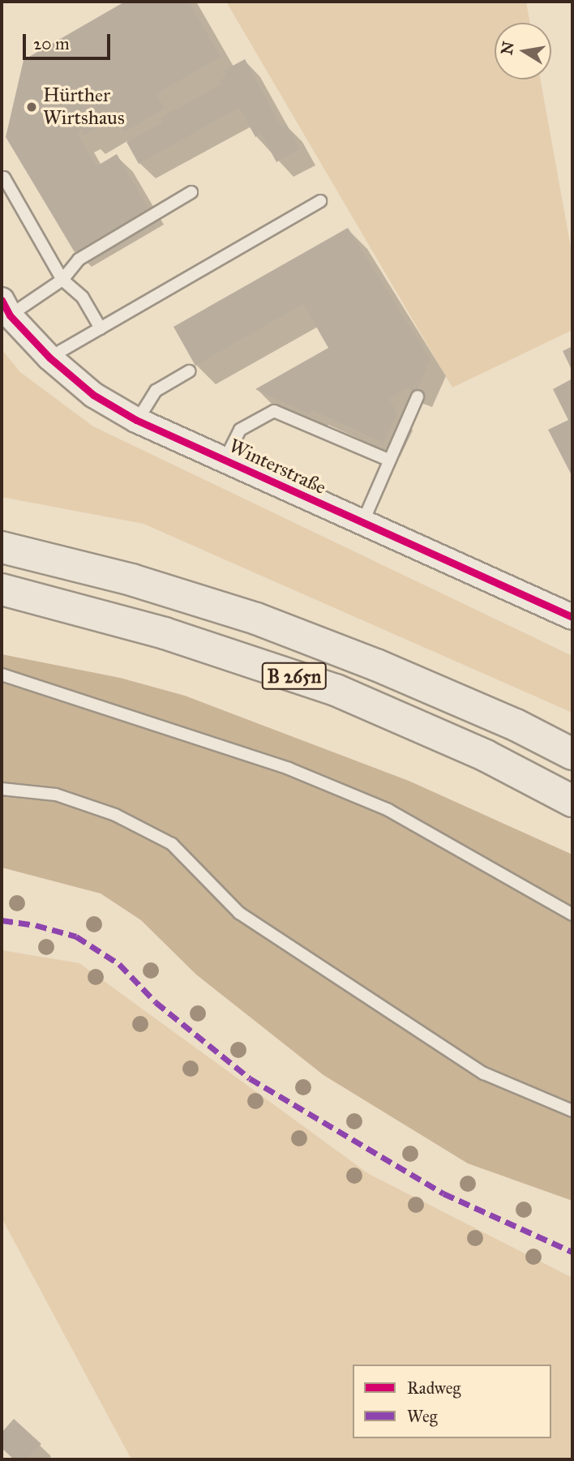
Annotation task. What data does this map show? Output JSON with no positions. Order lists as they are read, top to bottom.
{
  "streets": {
    "main road": ["B 265n"],
    "street": ["Winterstraße"]
  },
  "places": ["Hürther Wirtshaus"],
  "legend": ["Radweg", "Weg"],
  "scale_bar": "20 m",
  "north": "left"
}
